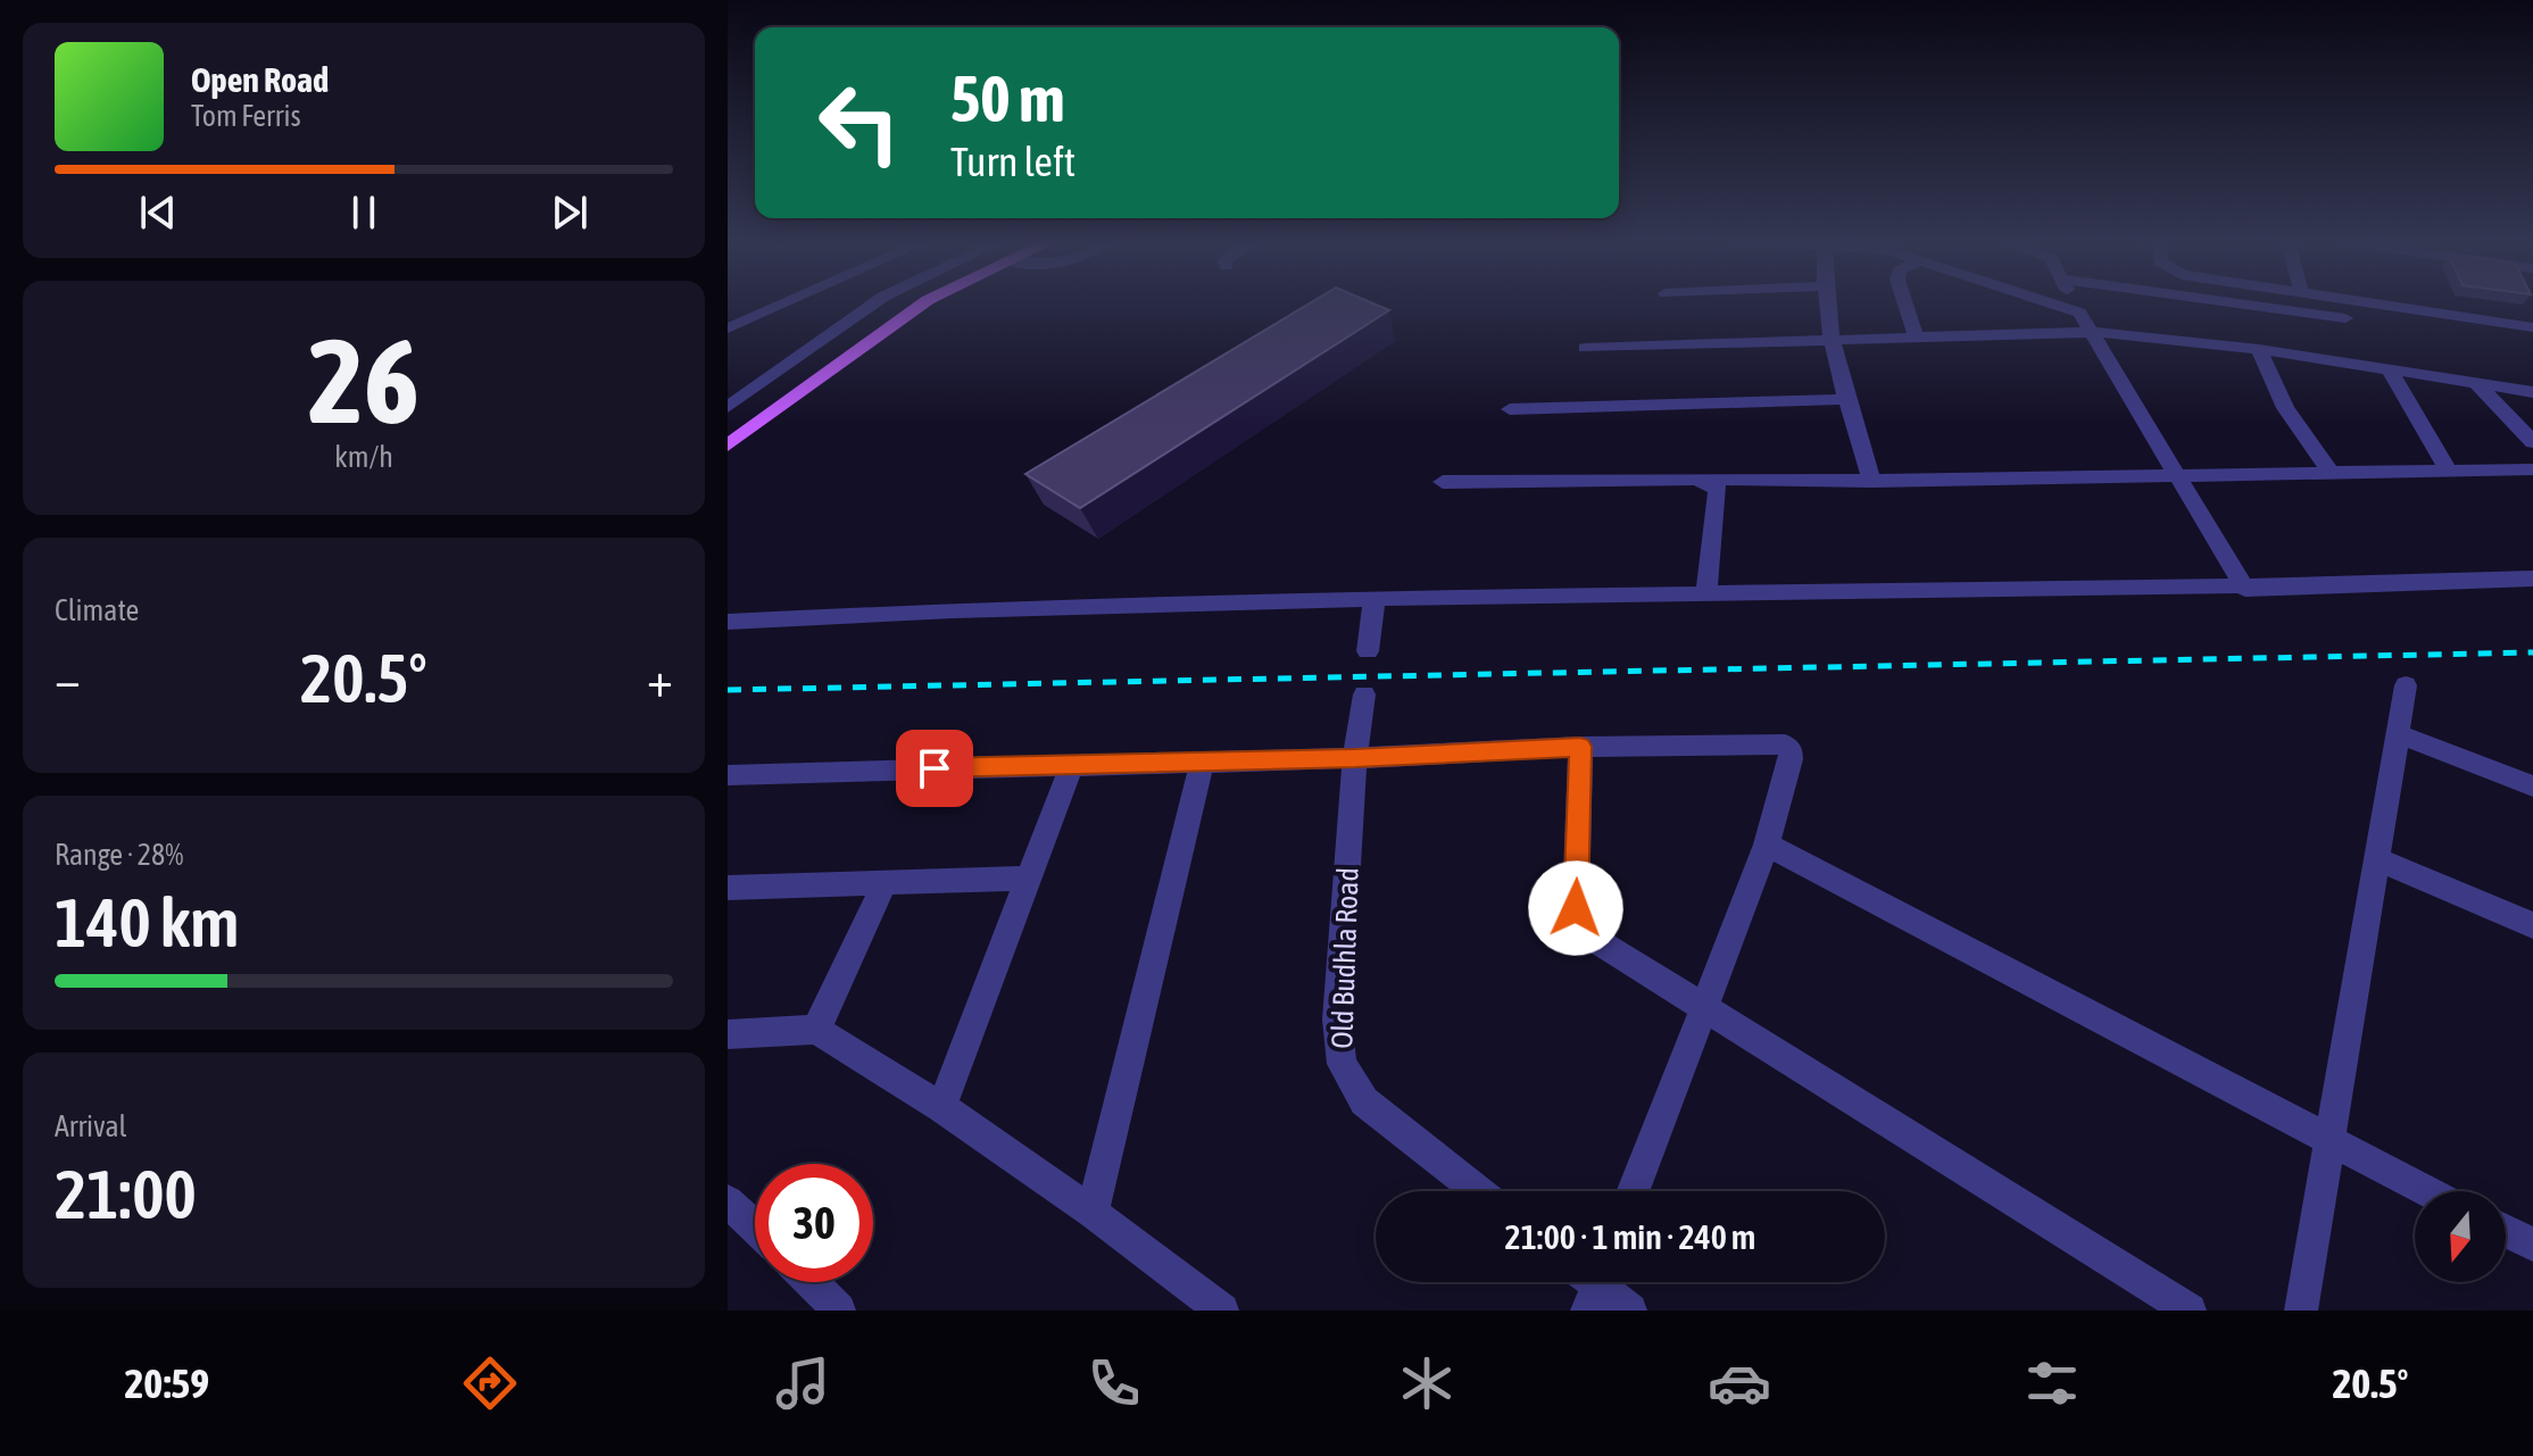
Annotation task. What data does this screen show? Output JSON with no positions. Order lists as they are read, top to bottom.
{
  "streets": {
    "street": ["Old Budhla Road"]
  },
  "north": "bottom",
  "page": {
    "turn": ["50 m", "Turn left"],
    "song": ["Open Road", "Tom Ferris"],
    "tile": [
      ["26", "km/h"],
      "Climate",
      ["Range · 28%", "140 km"],
      ["Arrival", "21:00"]
    ],
    "heat": ["−", "20.5°", "+"],
    "limit": "30",
    "trip": "21:00 · 1 min · 240 m",
    "tabs": ["20:59", "20.5°"]
  }
}
